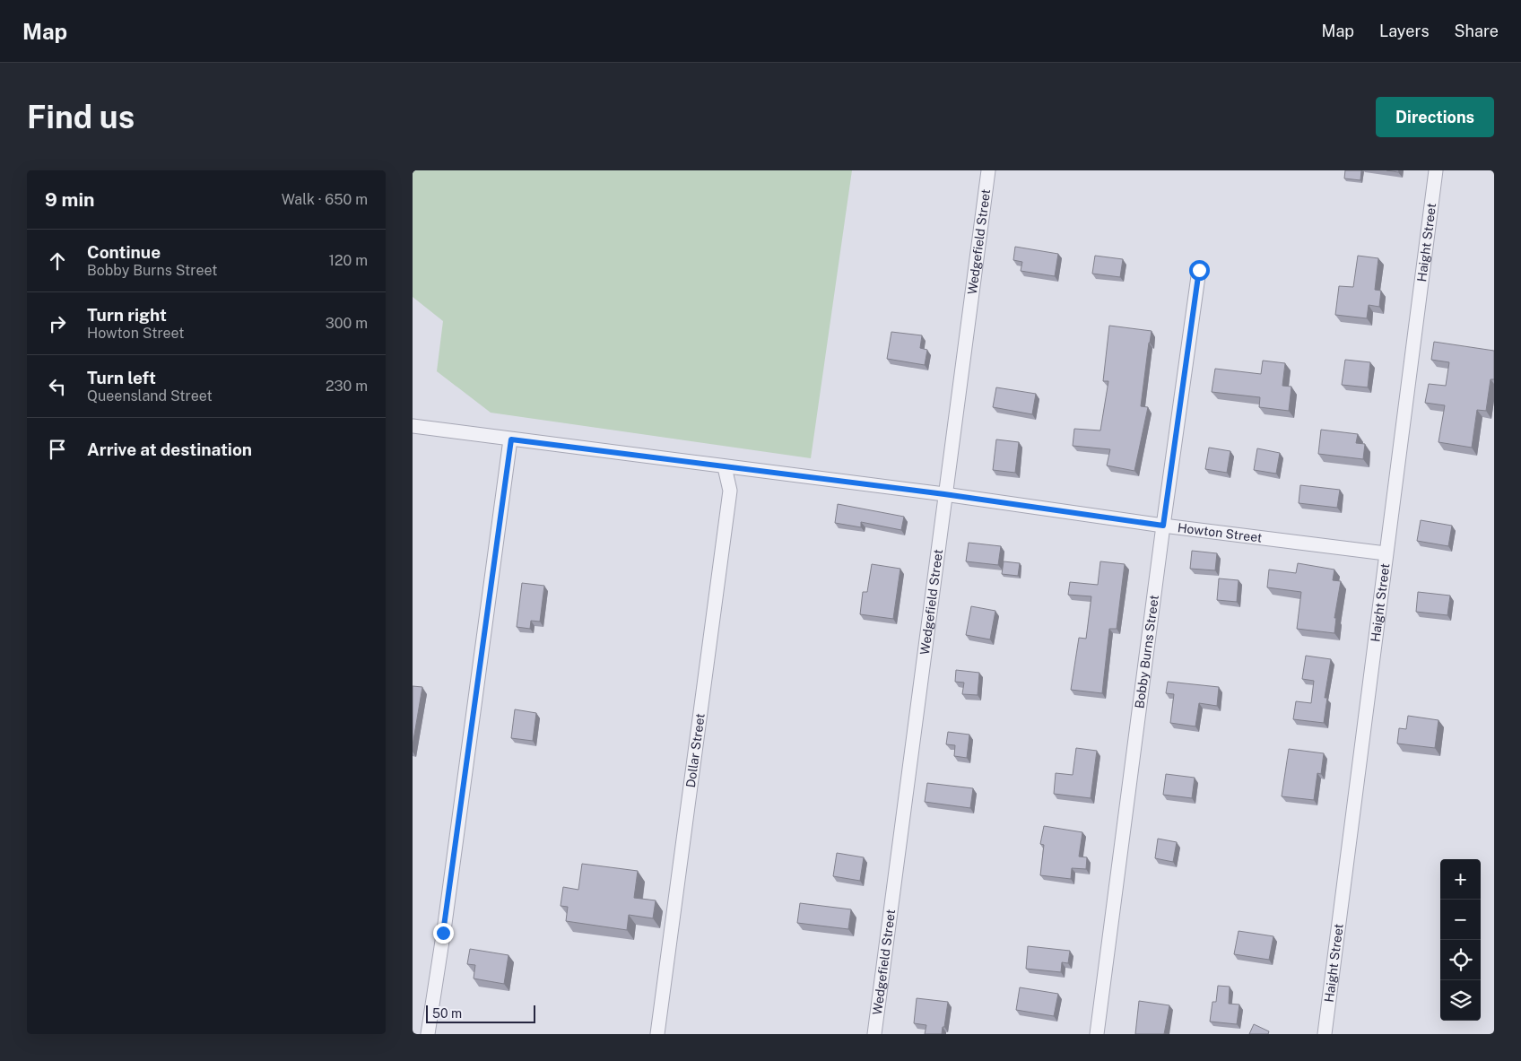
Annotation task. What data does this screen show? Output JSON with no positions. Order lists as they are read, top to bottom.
{
  "streets": {
    "street": [
      "Wedgefield Street",
      "Haight Street",
      "Howton Street",
      "Bobby Burns Street",
      "Dollar Street"
    ]
  },
  "crossings": [
    ["Wedgefield Street", "Howton Street"],
    ["Haight Street", "Howton Street"],
    ["Howton Street", "Bobby Burns Street"],
    ["Howton Street", "Dollar Street"]
  ],
  "scale_bar": "50 m",
  "page": {
    "header": "Map",
    "nav": ["Map", "Layers", "Share"],
    "buttons": "Directions",
    "title": "Find us",
    "heading": ["9 min", "Walk · 650 m"],
    "list": [
      ["Continue", "Bobby Burns Street", "120 m"],
      ["Turn right", "Howton Street", "300 m"],
      ["Turn left", "Queensland Street", "230 m"],
      "Arrive at destination"
    ],
    "map_buttons": ["+", "−"],
    "scale": "50 m"
  }
}
